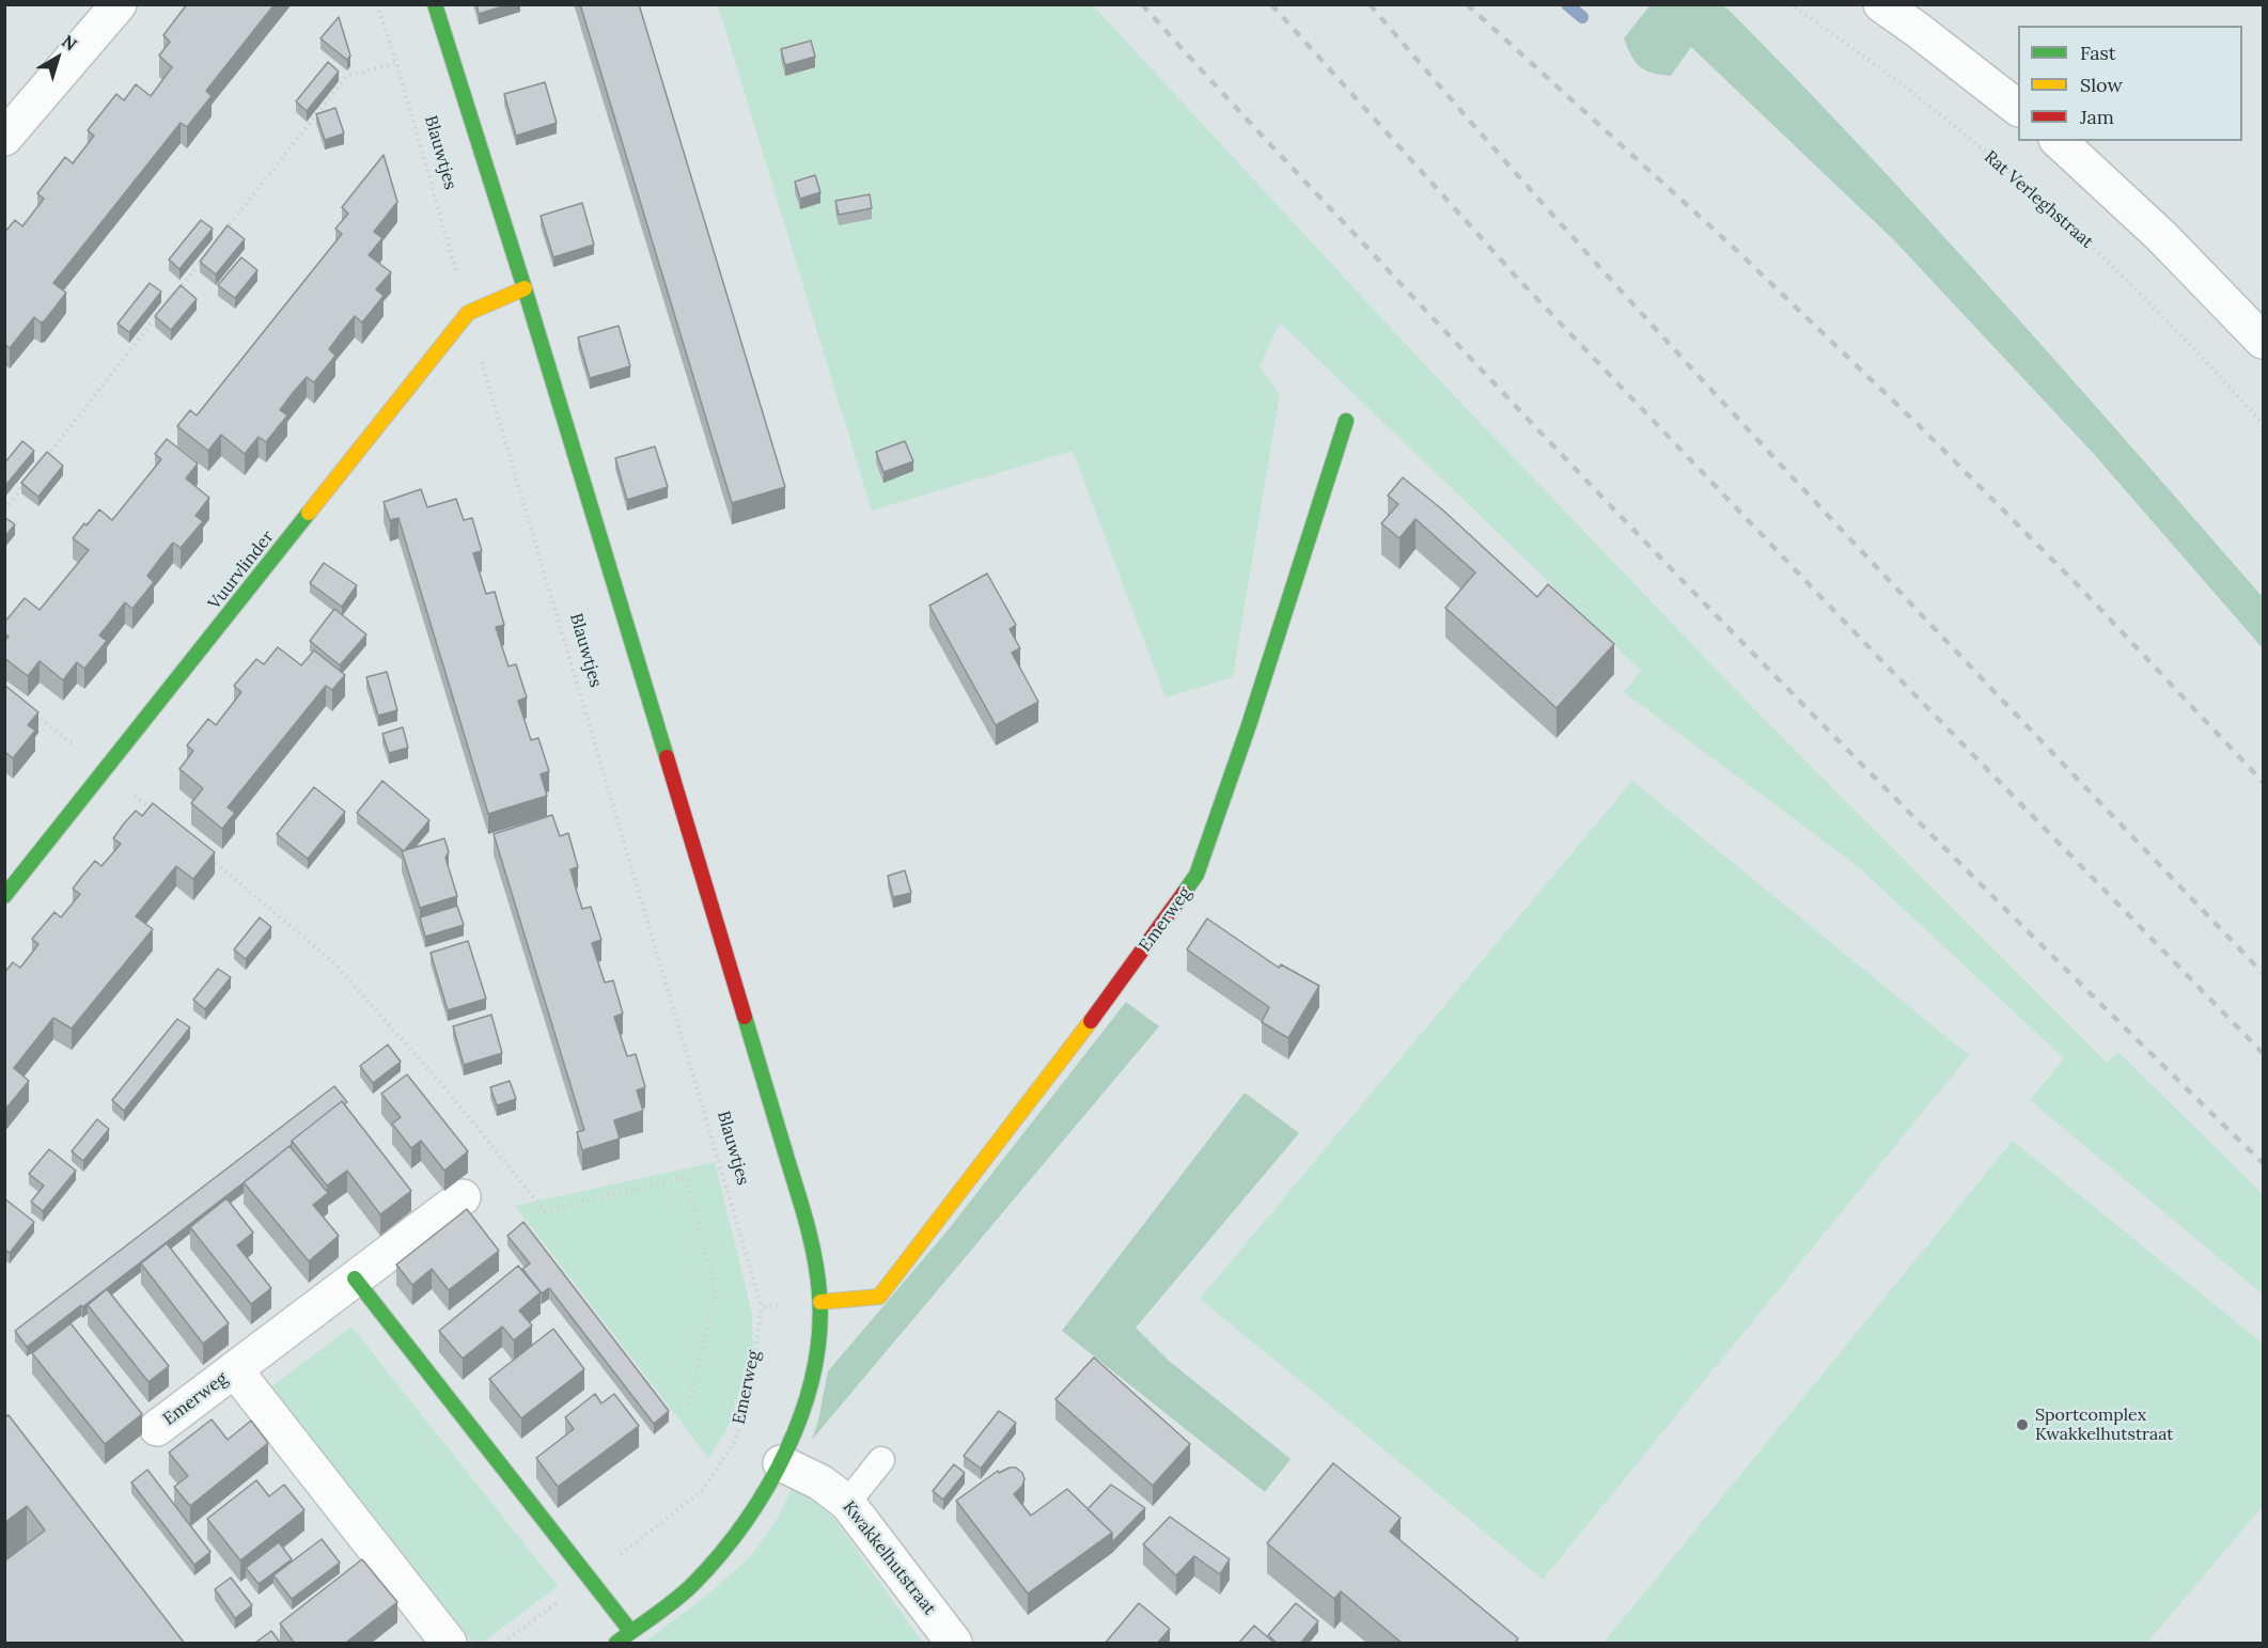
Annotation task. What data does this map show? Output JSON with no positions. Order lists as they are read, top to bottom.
{
  "streets": {
    "street": ["Vuurvlinder", "Emerweg", "Kwakkelhutstraat"],
    "path": ["Blauwtjes", "Rat Verleghstraat"]
  },
  "crossings": [
    ["Blauwtjes", "Vuurvlinder"],
    ["Blauwtjes", "Emerweg"]
  ],
  "places": ["Sportcomplex Kwakkelhutstraat"],
  "legend": ["Fast", "Slow", "Jam"],
  "north": "top right"
}
